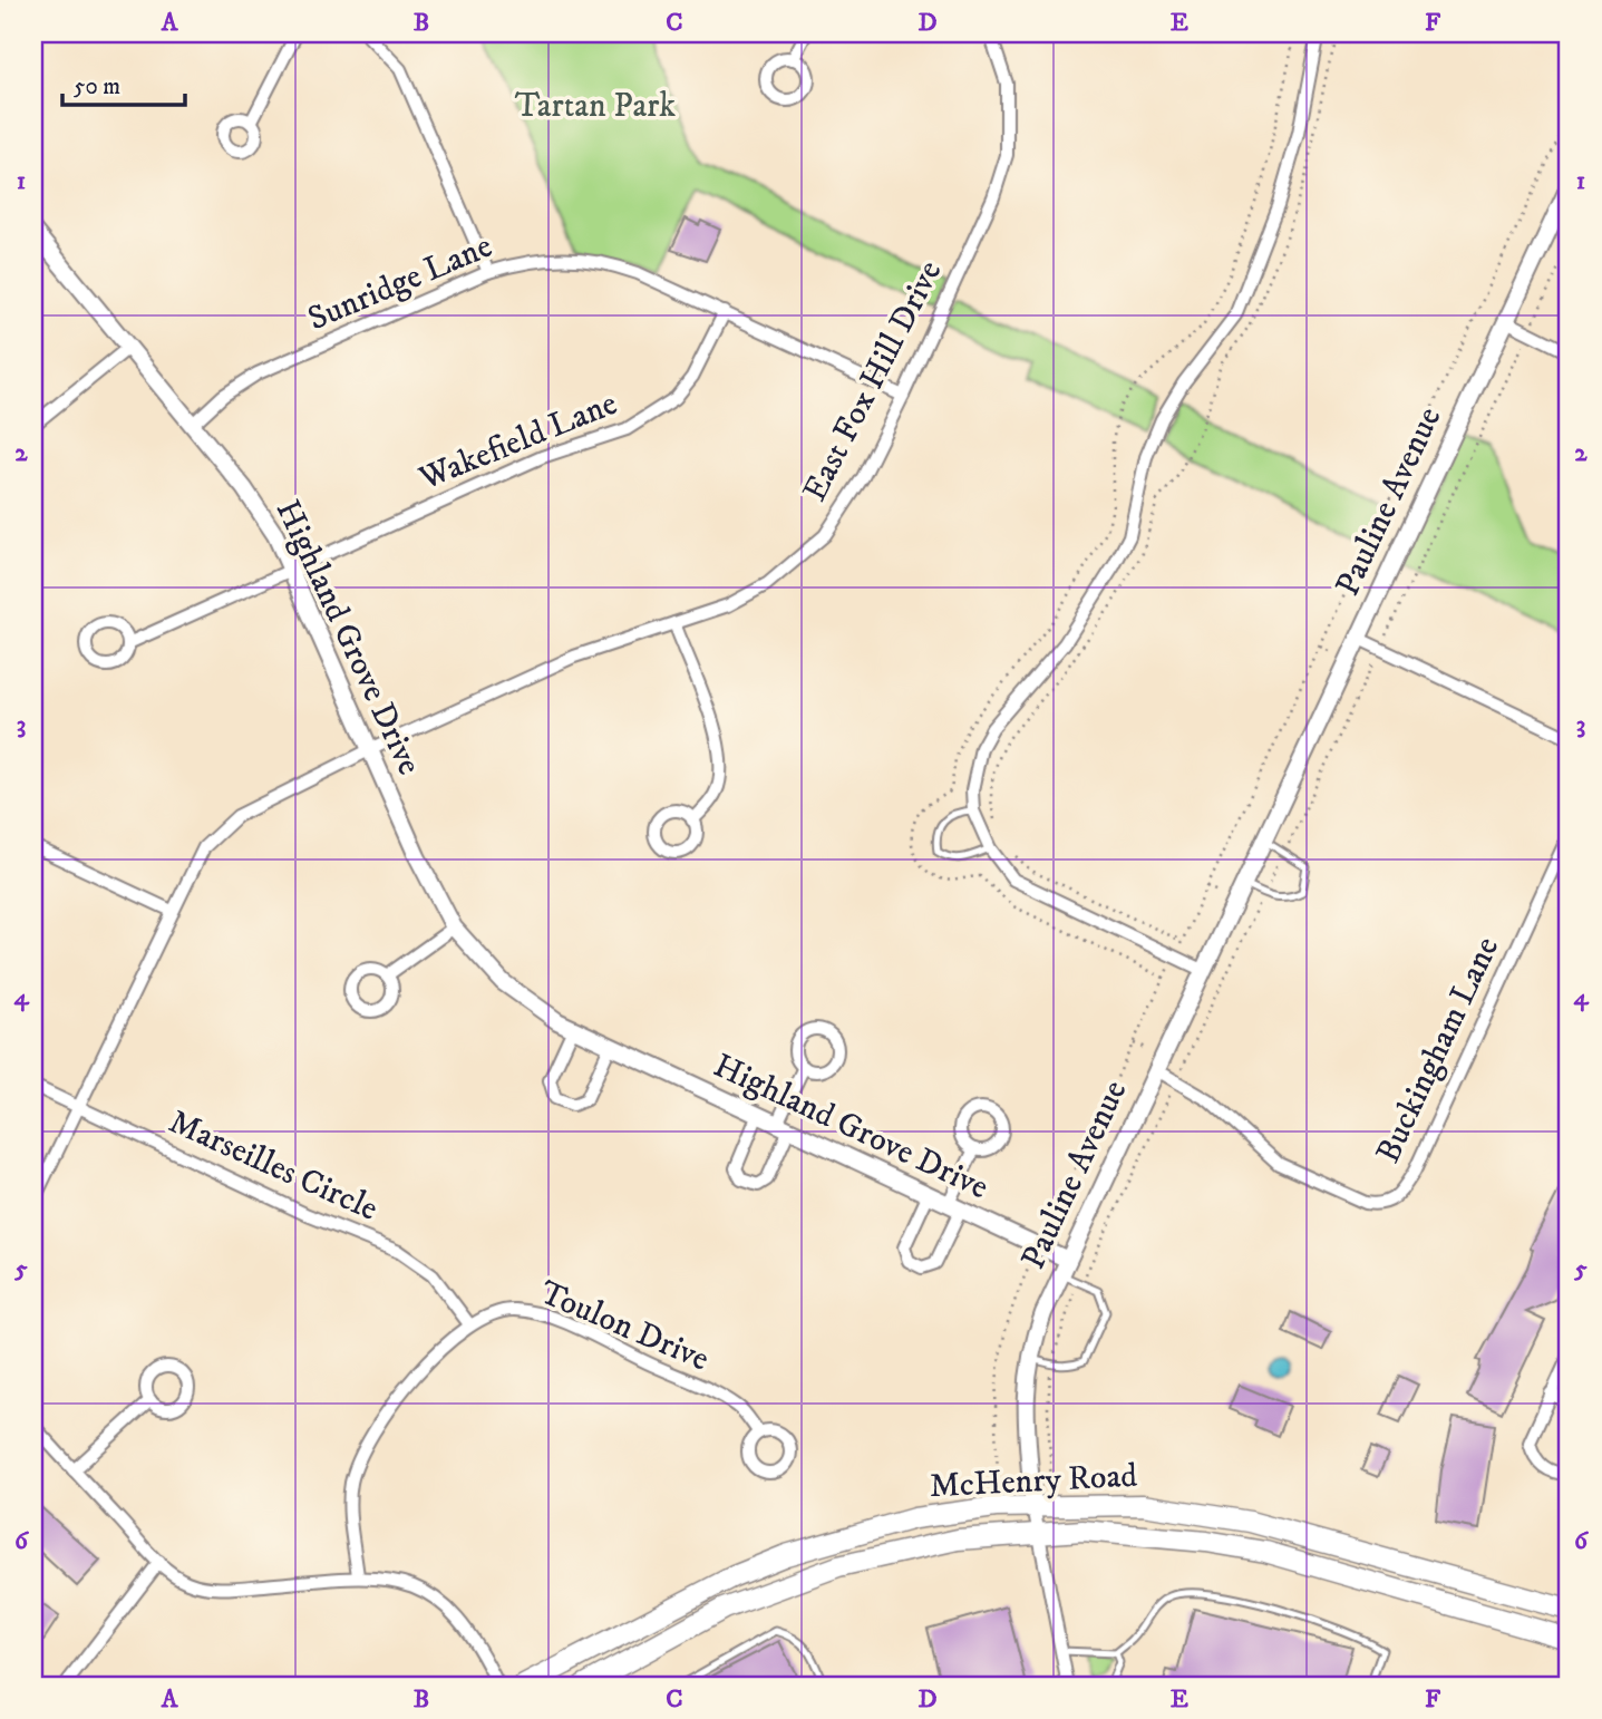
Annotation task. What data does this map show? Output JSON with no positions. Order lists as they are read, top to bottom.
{
  "streets": {
    "main road": ["McHenry Road"],
    "street": [
      "Sunridge Lane",
      "East Fox Hill Drive",
      "Wakefield Lane",
      "Pauline Avenue",
      "Highland Grove Drive",
      "Buckingham Lane",
      "Marseilles Circle",
      "Toulon Drive"
    ]
  },
  "crossings": [
    ["Sunridge Lane", "East Fox Hill Drive"],
    ["Sunridge Lane", "Wakefield Lane"],
    ["Sunridge Lane", "Highland Grove Drive"],
    ["East Fox Hill Drive", "Highland Grove Drive"],
    ["East Fox Hill Drive", "Marseilles Circle"],
    ["Wakefield Lane", "Highland Grove Drive"],
    ["Pauline Avenue", "Highland Grove Drive"],
    ["Pauline Avenue", "Buckingham Lane"],
    ["Pauline Avenue", "McHenry Road"],
    ["Marseilles Circle", "Toulon Drive"]
  ],
  "parks": ["Tartan Park"],
  "scale_bar": "50 m",
  "grid": {
    "columns": [
      "A",
      "B",
      "C",
      "D",
      "E",
      "F"
    ],
    "rows": [
      "1",
      "2",
      "3",
      "4",
      "5",
      "6"
    ]
  }
}
